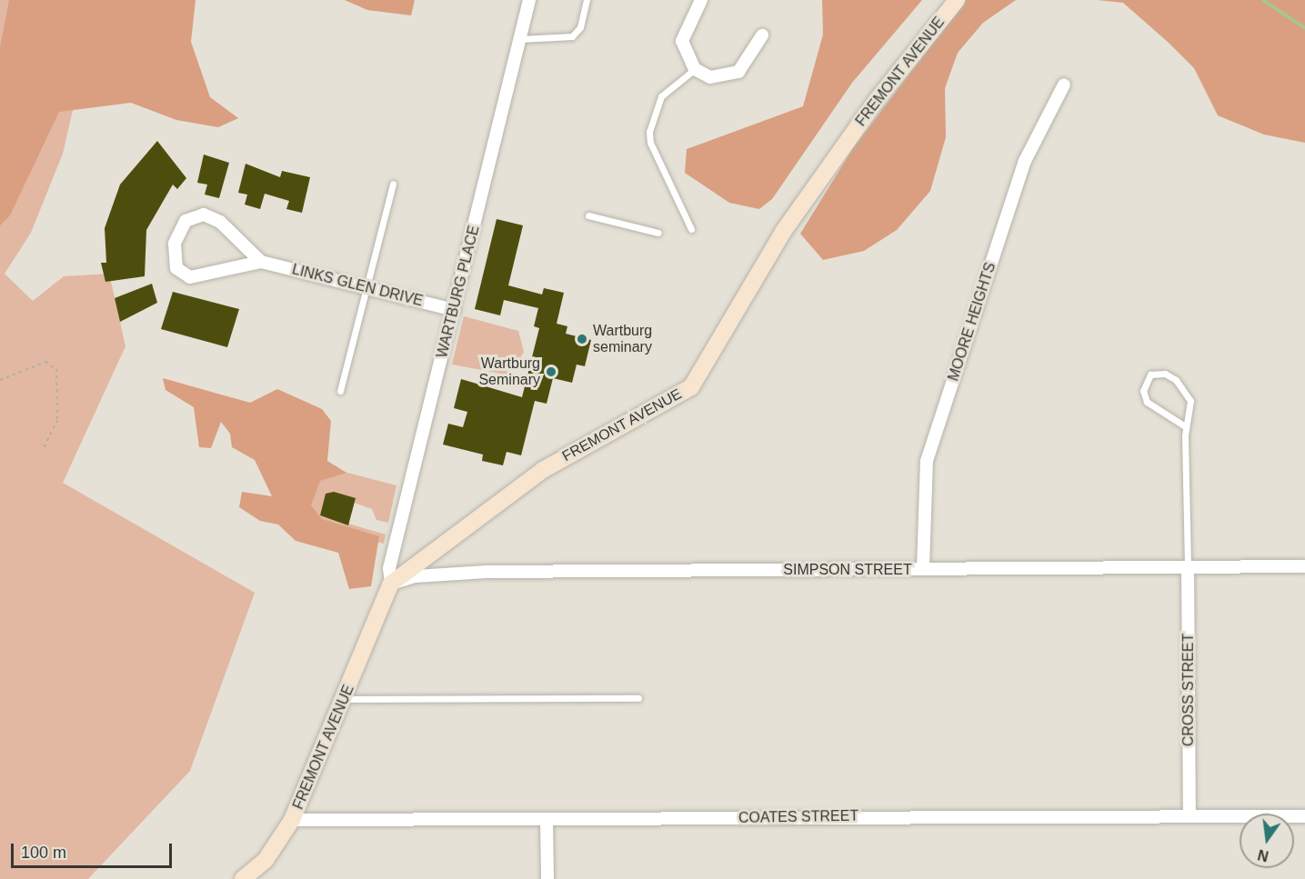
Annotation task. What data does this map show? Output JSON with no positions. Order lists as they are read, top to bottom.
{
  "streets": {
    "main road": ["FREMONT AVENUE"],
    "street": [
      "LINKS GLEN DRIVE",
      "WARTBURG PLACE",
      "MOORE HEIGHTS",
      "SIMPSON STREET",
      "CROSS STREET",
      "COATES STREET"
    ]
  },
  "crossings": [
    ["FREMONT AVENUE", "WARTBURG PLACE"],
    ["FREMONT AVENUE", "SIMPSON STREET"],
    ["FREMONT AVENUE", "COATES STREET"],
    ["LINKS GLEN DRIVE", "WARTBURG PLACE"],
    ["WARTBURG PLACE", "SIMPSON STREET"],
    ["MOORE HEIGHTS", "SIMPSON STREET"],
    ["SIMPSON STREET", "CROSS STREET"],
    ["CROSS STREET", "COATES STREET"]
  ],
  "places": ["Wartburg seminary", "Wartburg Seminary"],
  "scale_bar": "100 m",
  "north": "bottom"
}
